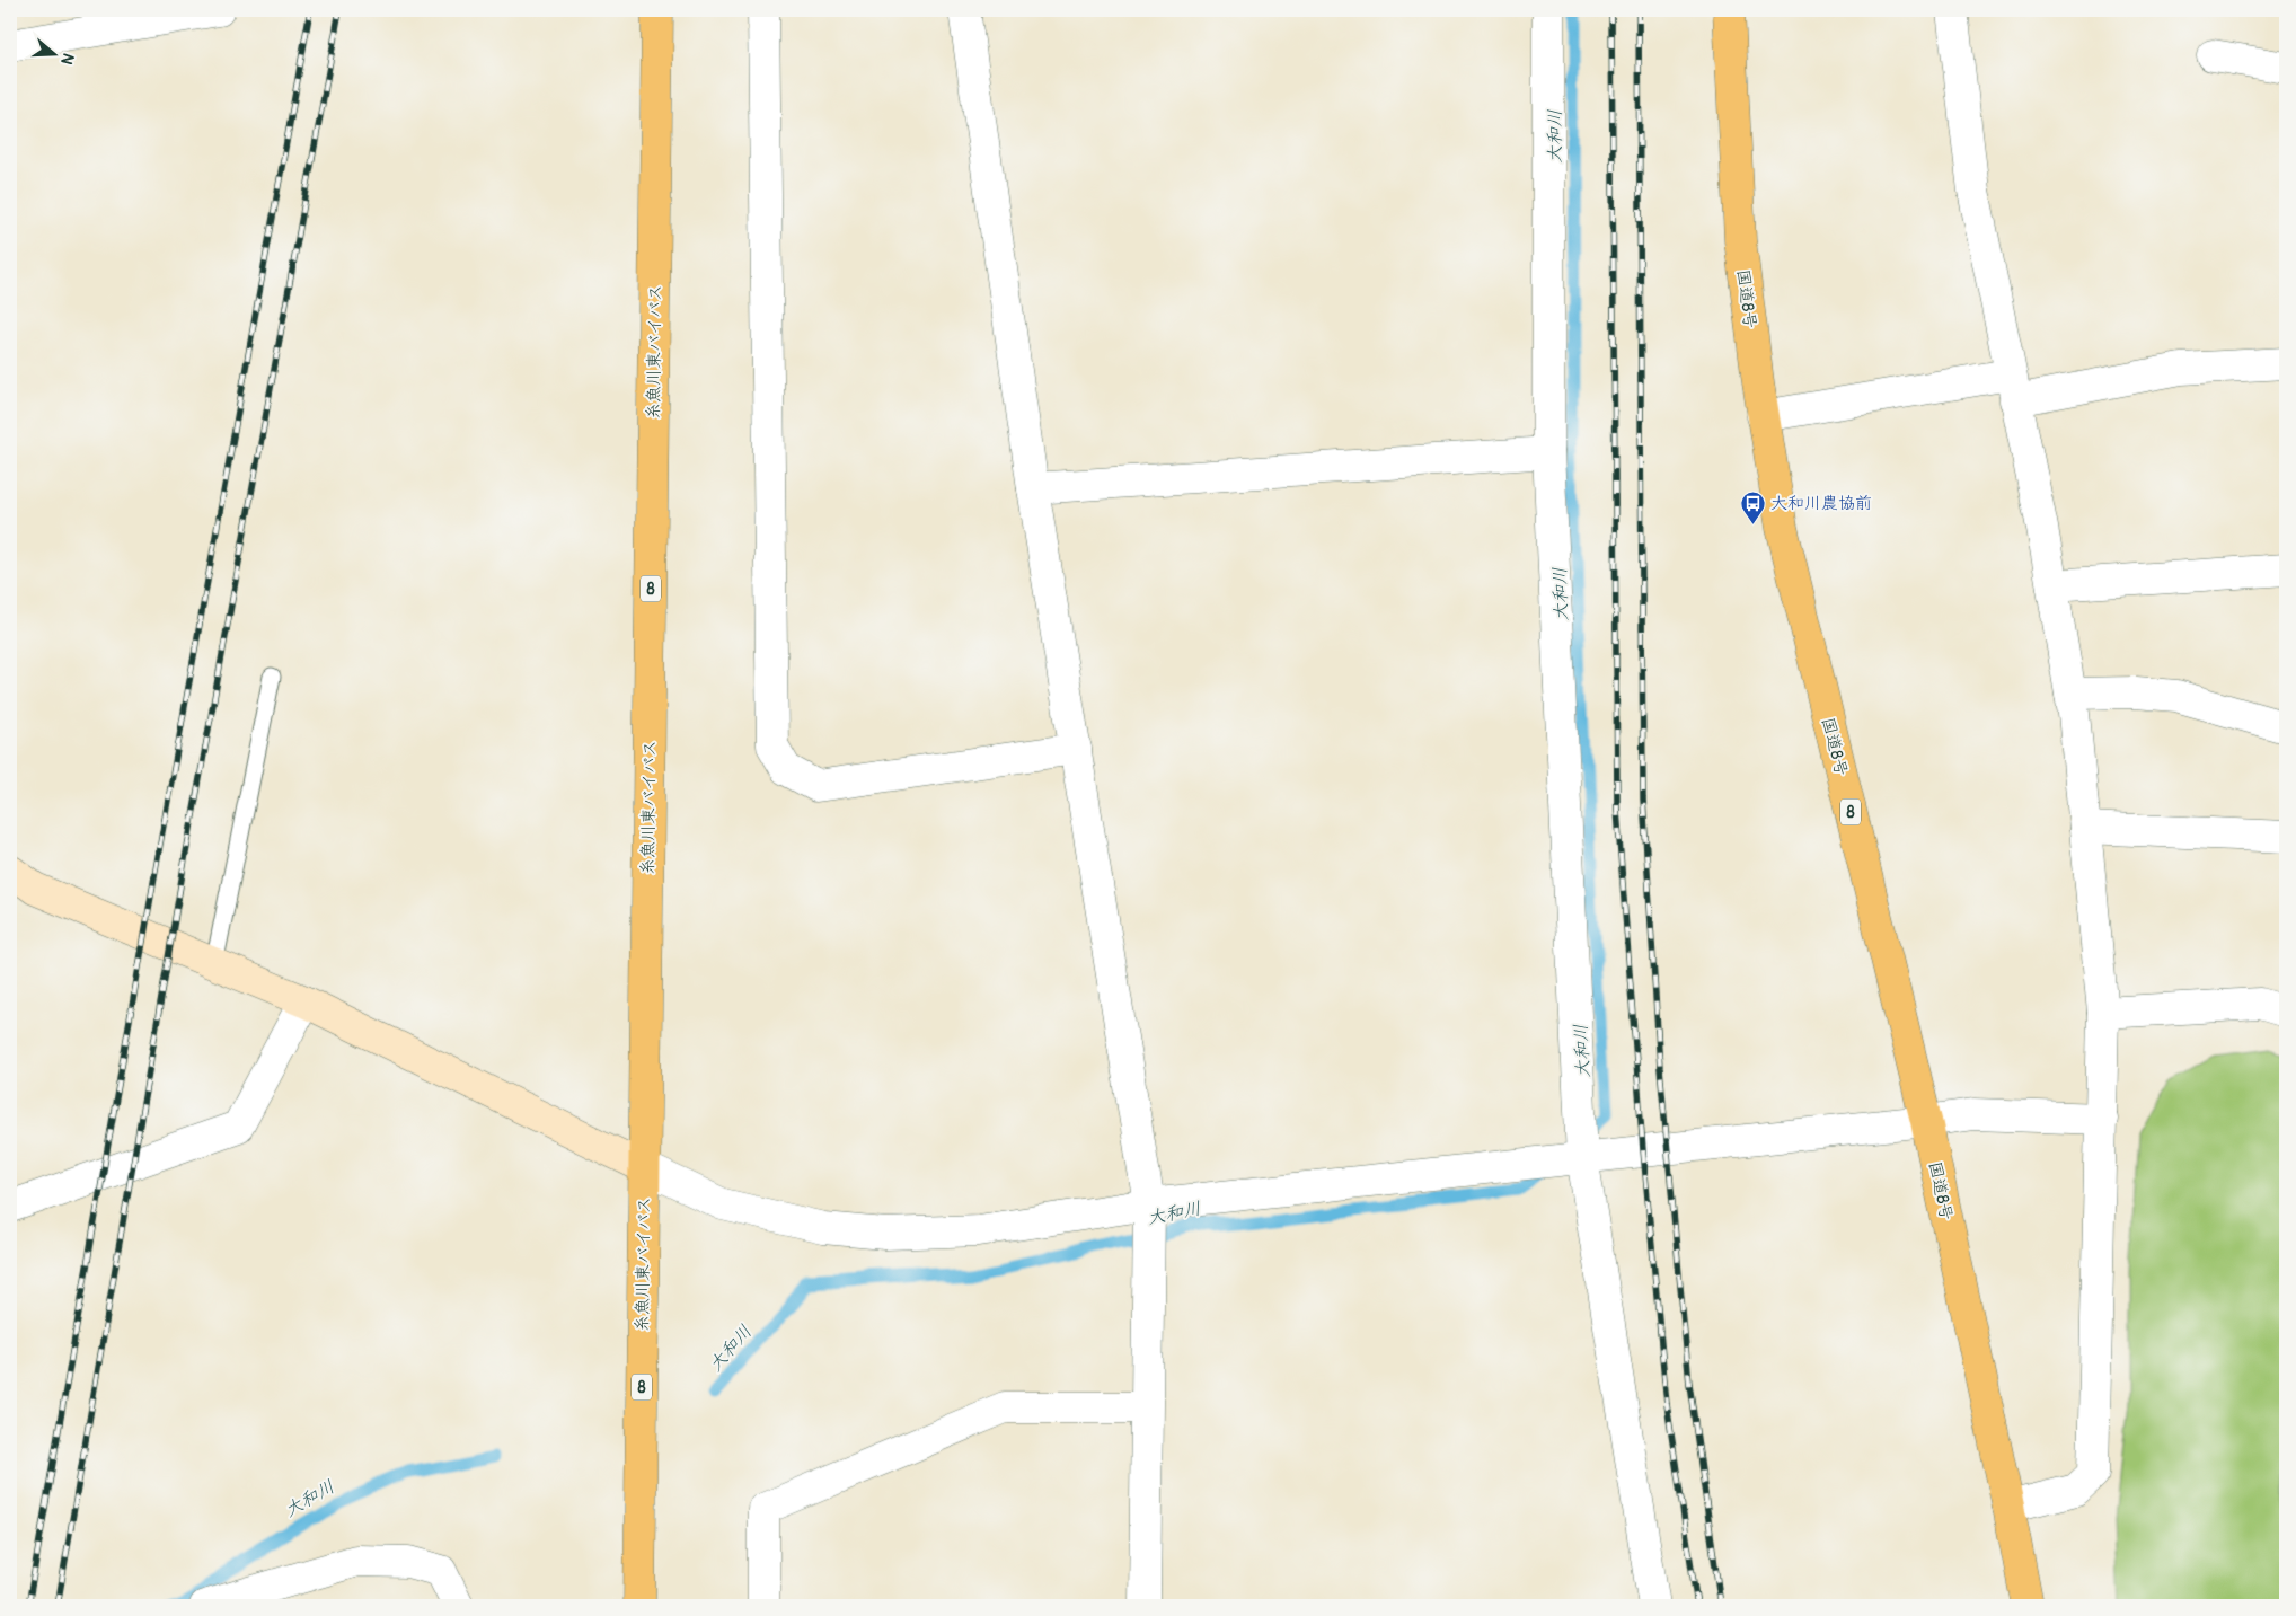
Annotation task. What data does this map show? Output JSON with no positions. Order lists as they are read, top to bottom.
{
  "streets": {
    "highway": ["国道8号", "糸魚川東バイパス", "8"]
  },
  "water": ["大和川"],
  "places": {
    "bus stop": ["大和川農協前"]
  },
  "north": "right"
}
